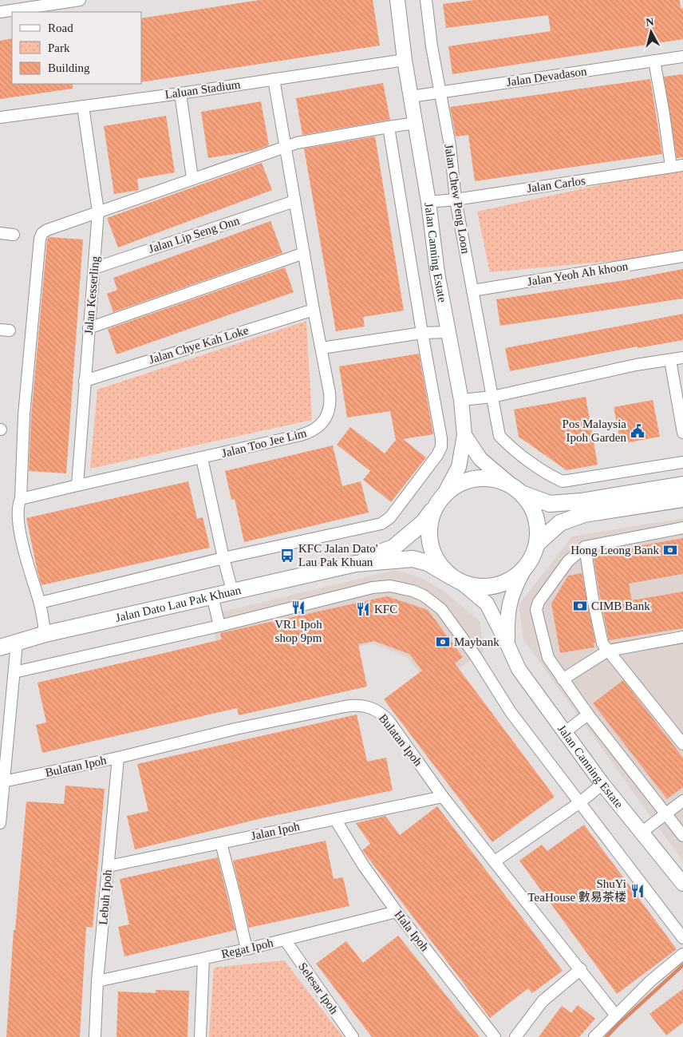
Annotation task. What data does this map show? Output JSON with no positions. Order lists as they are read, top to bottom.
{
  "streets": {
    "main road": ["Jalan Dato Lau Pak Khuan"],
    "street": [
      "Jalan Devadason",
      "Laluan Stadium",
      "Jalan Carlos",
      "Jalan Chew Peng Loon",
      "Jalan Lip Seng Onn",
      "Jalan Canning Estate",
      "Jalan Yeoh Ah khoon",
      "Jalan Kesserling",
      "Jalan Chye Kah Loke",
      "Jalan Too Jee Lim",
      "Bulatan Ipoh",
      "Jalan Ipoh",
      "Lebuh Ipoh",
      "Hala Ipoh",
      "Regat Ipoh",
      "Selesar Ipoh"
    ]
  },
  "crossings": [
    ["Jalan Devadason", "Jalan Chew Peng Loon"],
    ["Jalan Devadason", "Jalan Canning Estate"],
    ["Laluan Stadium", "Jalan Canning Estate"],
    ["Laluan Stadium", "Jalan Kesserling"],
    ["Laluan Stadium", "Jalan Too Jee Lim"],
    ["Jalan Carlos", "Jalan Chew Peng Loon"],
    ["Jalan Carlos", "Jalan Canning Estate"],
    ["Jalan Chew Peng Loon", "Jalan Yeoh Ah khoon"],
    ["Jalan Lip Seng Onn", "Jalan Kesserling"],
    ["Jalan Lip Seng Onn", "Jalan Too Jee Lim"],
    ["Jalan Canning Estate", "Jalan Dato Lau Pak Khuan"],
    ["Jalan Kesserling", "Jalan Chye Kah Loke"],
    ["Jalan Kesserling", "Jalan Too Jee Lim"],
    ["Jalan Chye Kah Loke", "Jalan Too Jee Lim"],
    ["Bulatan Ipoh", "Jalan Ipoh"],
    ["Bulatan Ipoh", "Lebuh Ipoh"],
    ["Jalan Ipoh", "Lebuh Ipoh"],
    ["Jalan Ipoh", "Hala Ipoh"],
    ["Lebuh Ipoh", "Regat Ipoh"],
    ["Hala Ipoh", "Regat Ipoh"],
    ["Regat Ipoh", "Selesar Ipoh"]
  ],
  "places": {
    "public building": ["Pos Malaysia Ipoh Garden"],
    "bank": ["Hong Leong Bank", "CIMB Bank", "Maybank"],
    "bus stop": ["KFC Jalan Dato' Lau Pak Khuan"],
    "restaurant": ["VR1 Ipoh shop 9pm", "KFC", "ShuYi TeaHouse 數易茶楼"]
  },
  "legend": ["Road", "Park", "Building"],
  "north": "top"
}
